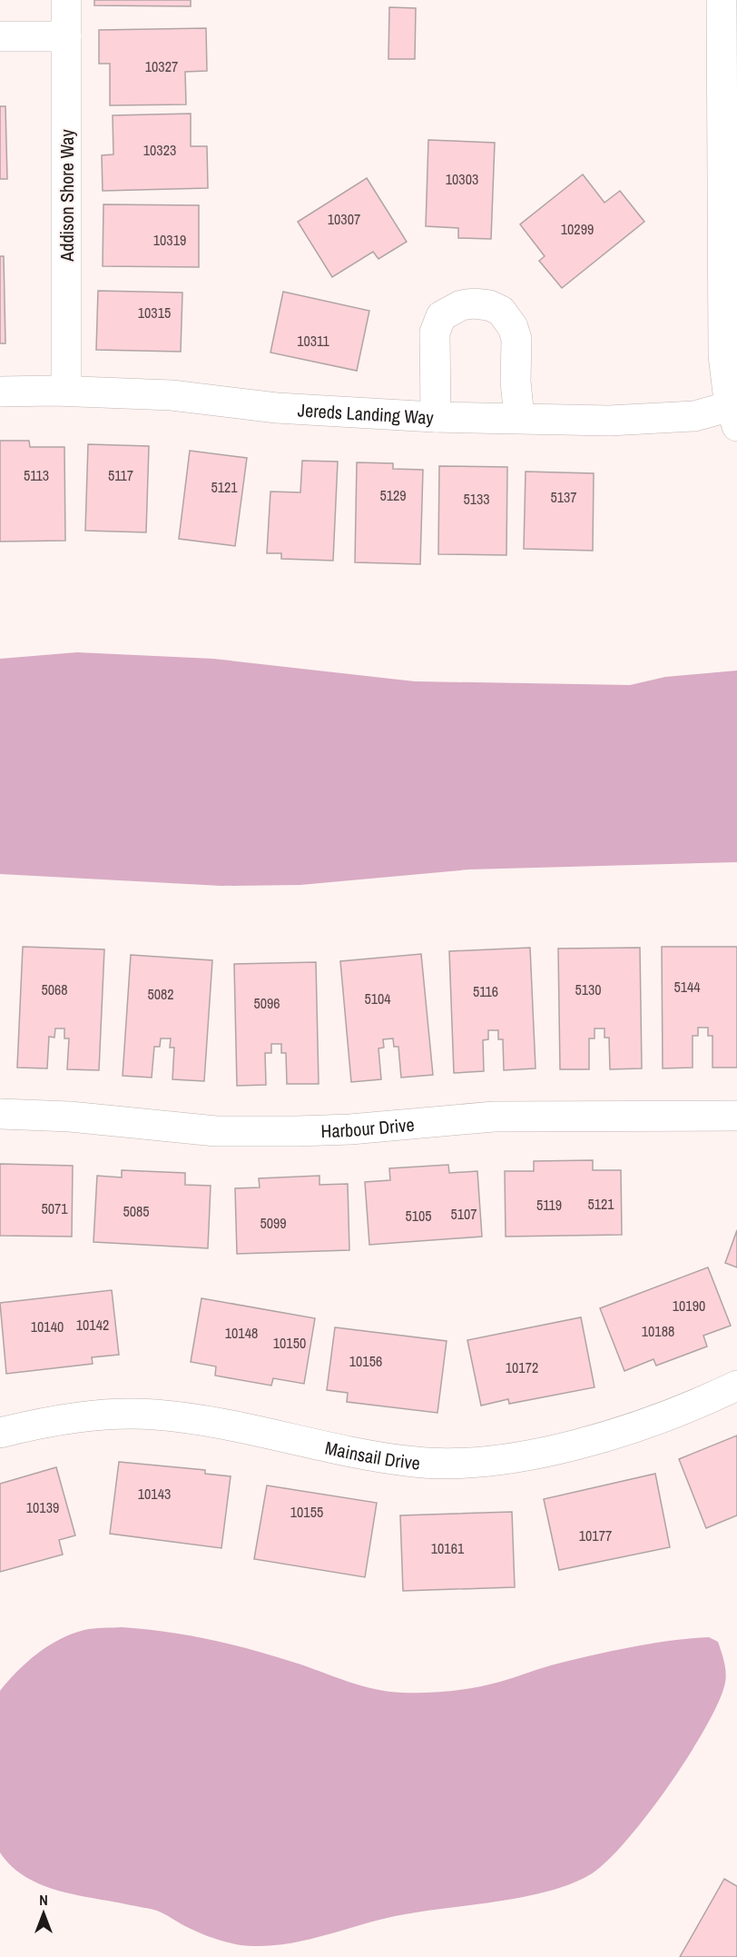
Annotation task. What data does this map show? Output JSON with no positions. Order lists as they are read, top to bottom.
{
  "streets": {
    "street": [
      "Addison Shore Way",
      "Jereds Landing Way",
      "Harbour Drive",
      "Mainsail Drive"
    ]
  },
  "crossings": [
    ["Addison Shore Way", "Jereds Landing Way"]
  ],
  "house_numbers": [
    "10327",
    "10323",
    "10303",
    "10307",
    "10299",
    "10319",
    "10315",
    "10311",
    "5113",
    "5117",
    "5121",
    "5129",
    "5137",
    "5133",
    "5144",
    "5068",
    "5130",
    "5116",
    "5082",
    "5104",
    "5096",
    "5121",
    "5119",
    "5071",
    "5085",
    "5107",
    "5105",
    "5099",
    "10190",
    "10142",
    "10140",
    "10188",
    "10148",
    "10150",
    "10156",
    "10172",
    "10143",
    "10139",
    "10155",
    "10177",
    "10161"
  ],
  "north": "top"
}
